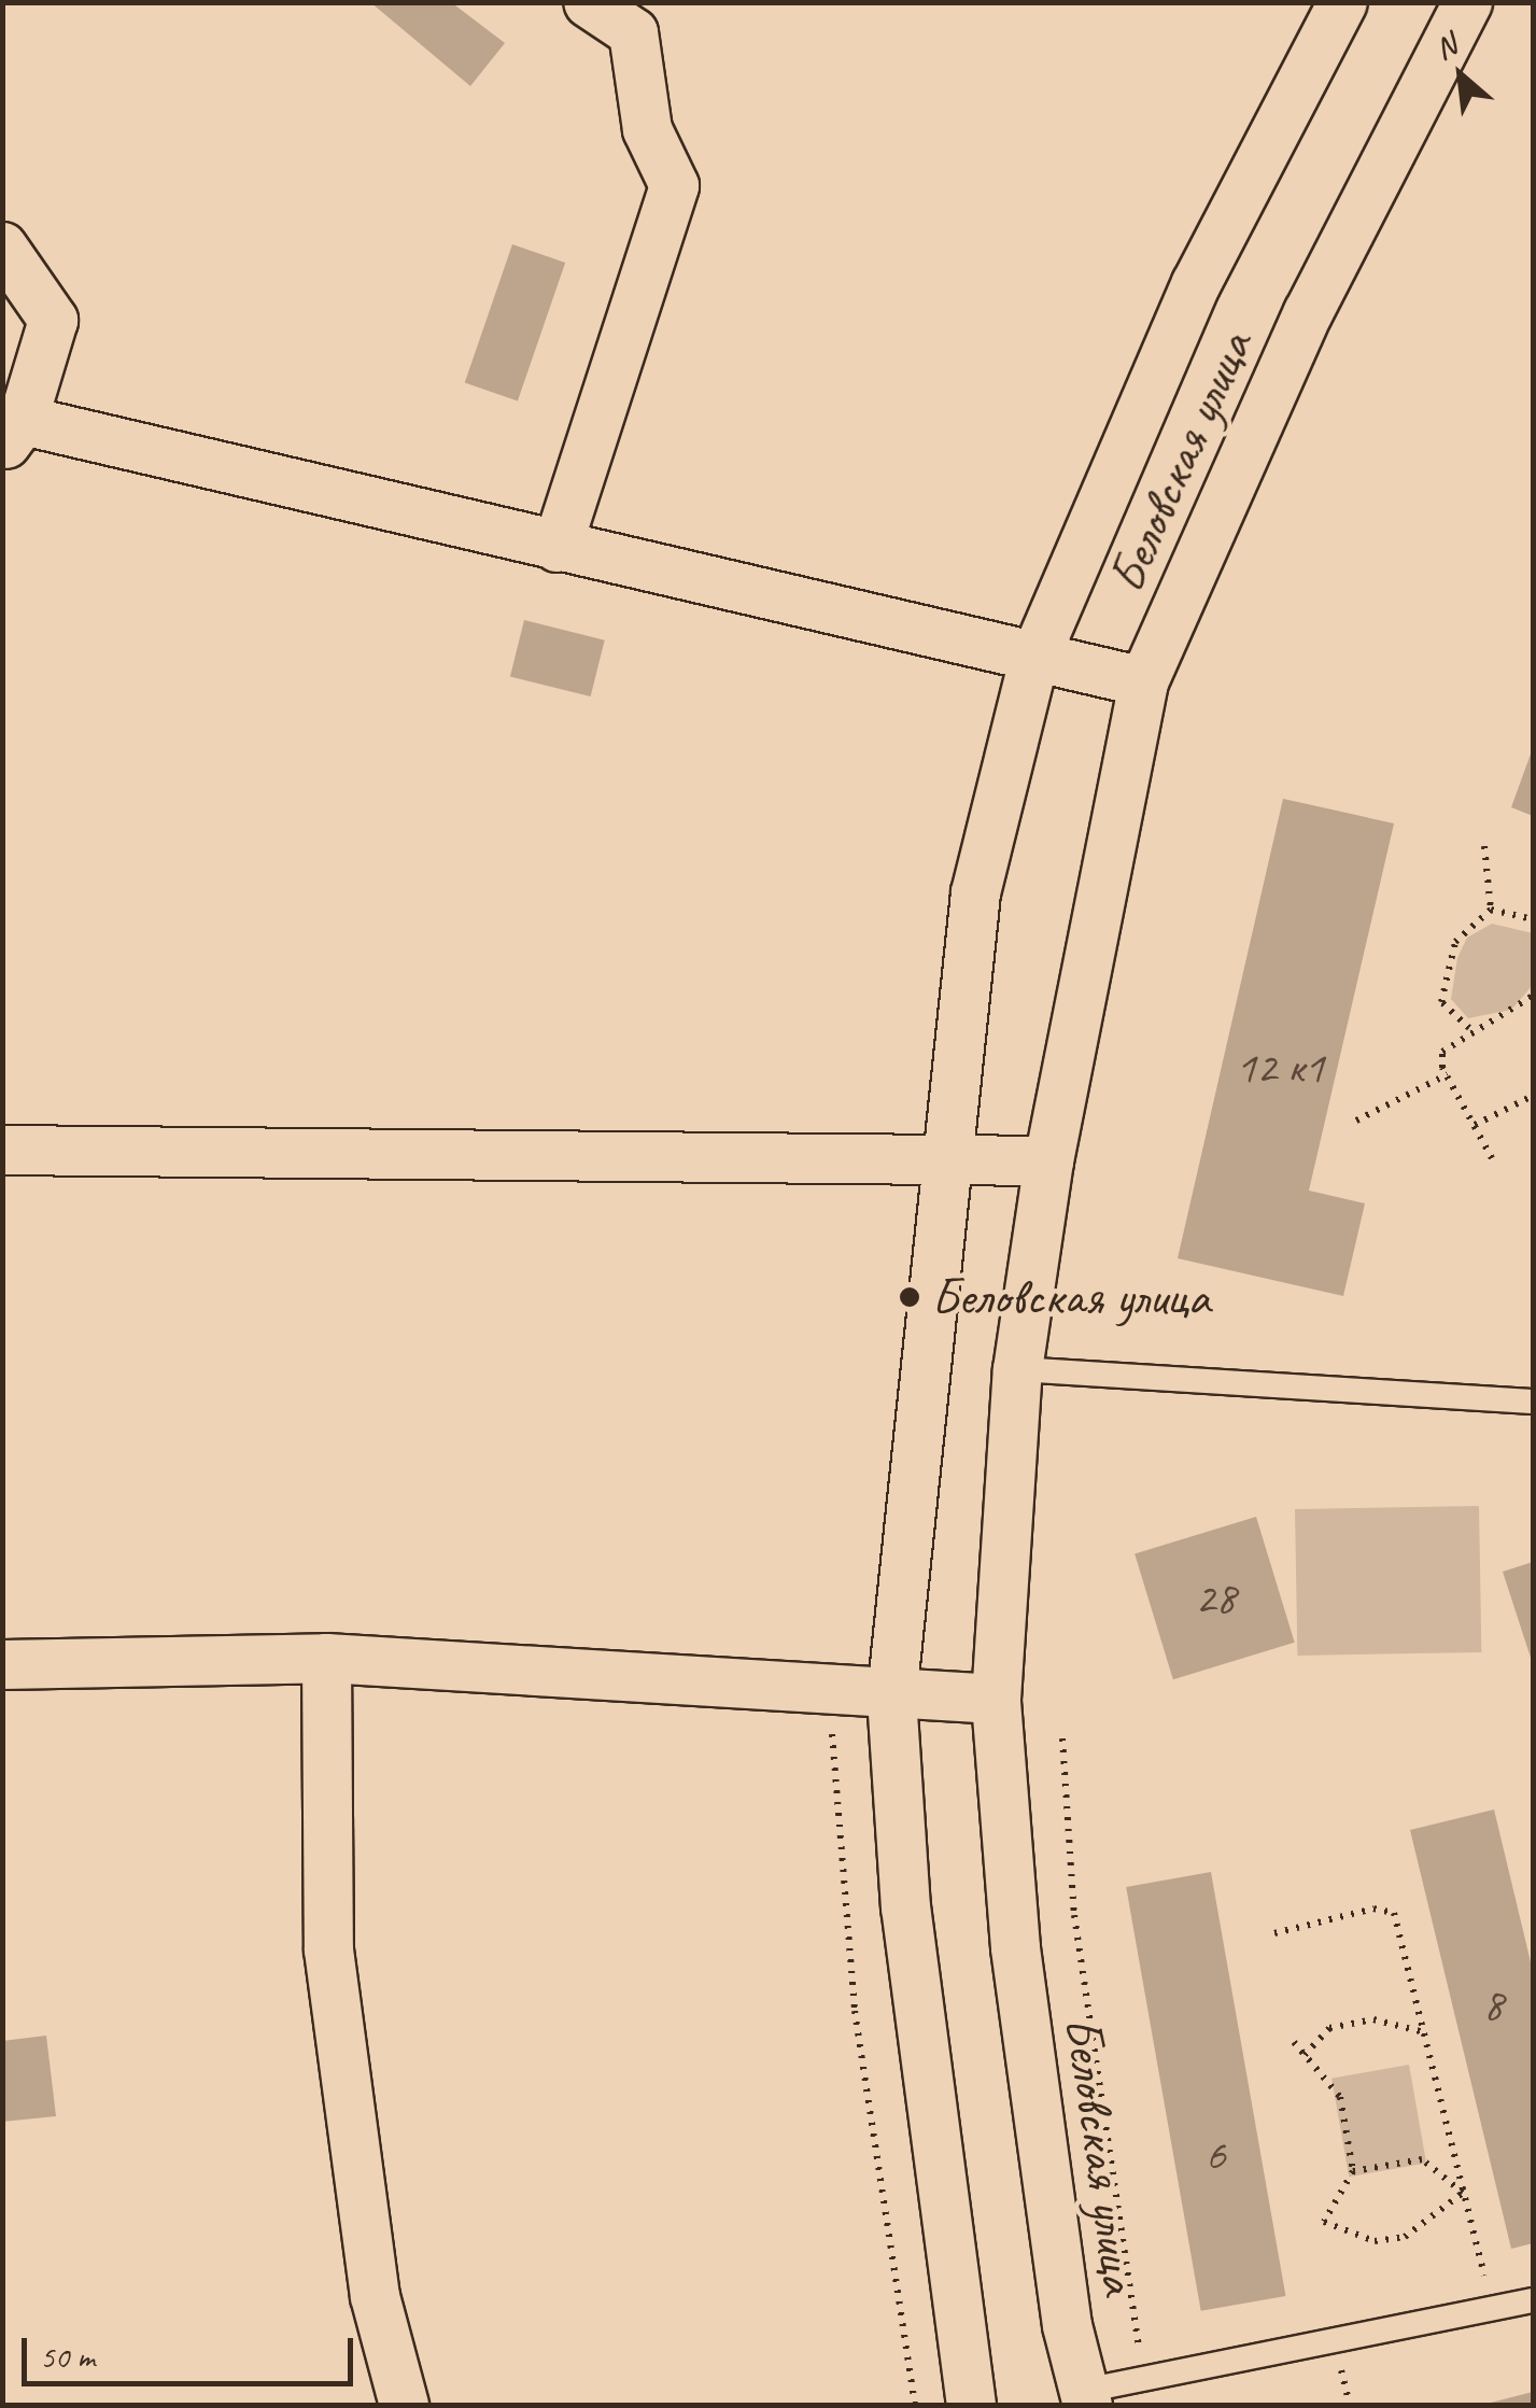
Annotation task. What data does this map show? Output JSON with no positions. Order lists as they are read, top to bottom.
{
  "streets": {
    "street": ["Беловская улица"]
  },
  "places": ["Беловская улица"],
  "house_numbers": [
    "12 к1",
    "28",
    "8",
    "6"
  ],
  "scale_bar": "50 m",
  "north": "top left"
}
